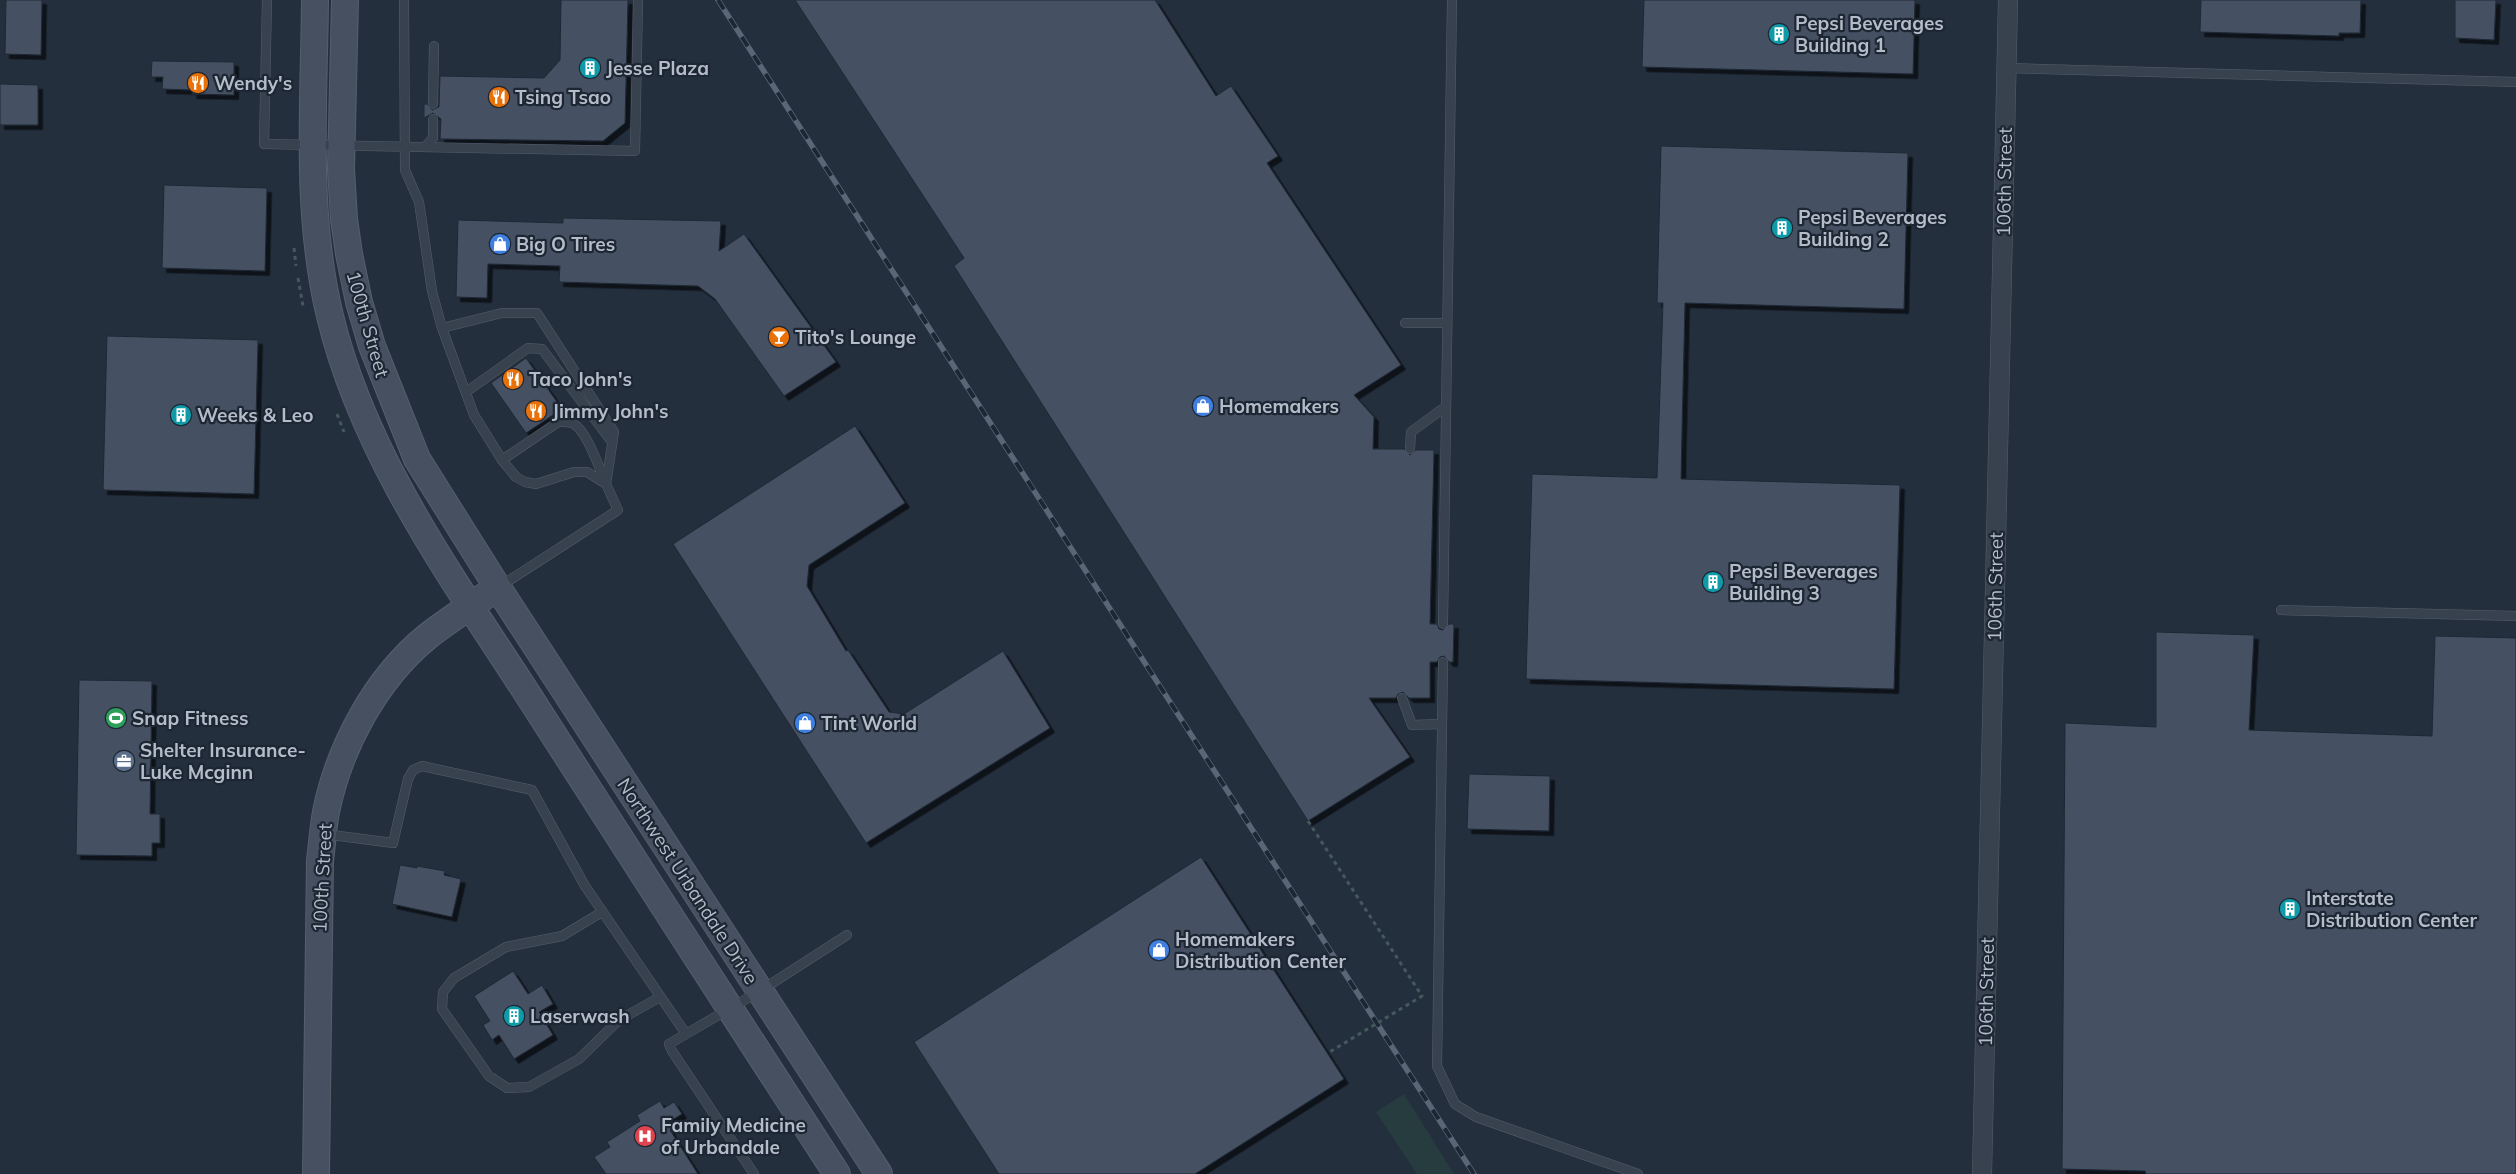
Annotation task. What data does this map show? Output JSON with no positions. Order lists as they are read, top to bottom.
{
  "streets": {
    "main road": ["100th Street", "Northwest Urbandale Drive"],
    "street": ["106th Street"]
  },
  "crossings": [
    ["100th Street", "Northwest Urbandale Drive"]
  ],
  "places": {
    "building": [
      "Pepsi Beverages Building 1",
      "Jesse Plaza",
      "Pepsi Beverages Building 2",
      "Weeks & Leo",
      "Pepsi Beverages Building 3",
      "Interstate Distribution Center",
      "Laserwash"
    ],
    "restaurant": [
      "Wendy's",
      "Tsing Tsao",
      "Taco John's",
      "Jimmy John's"
    ],
    "shop": [
      "Big O Tires",
      "Homemakers",
      "Tint World",
      "Homemakers Distribution Center"
    ],
    "bar": ["Tito's Lounge"],
    "sports": ["Snap Fitness"],
    "office": ["Shelter Insurance- Luke Mcginn"],
    "hospital": ["Family Medicine of Urbandale"]
  }
}
